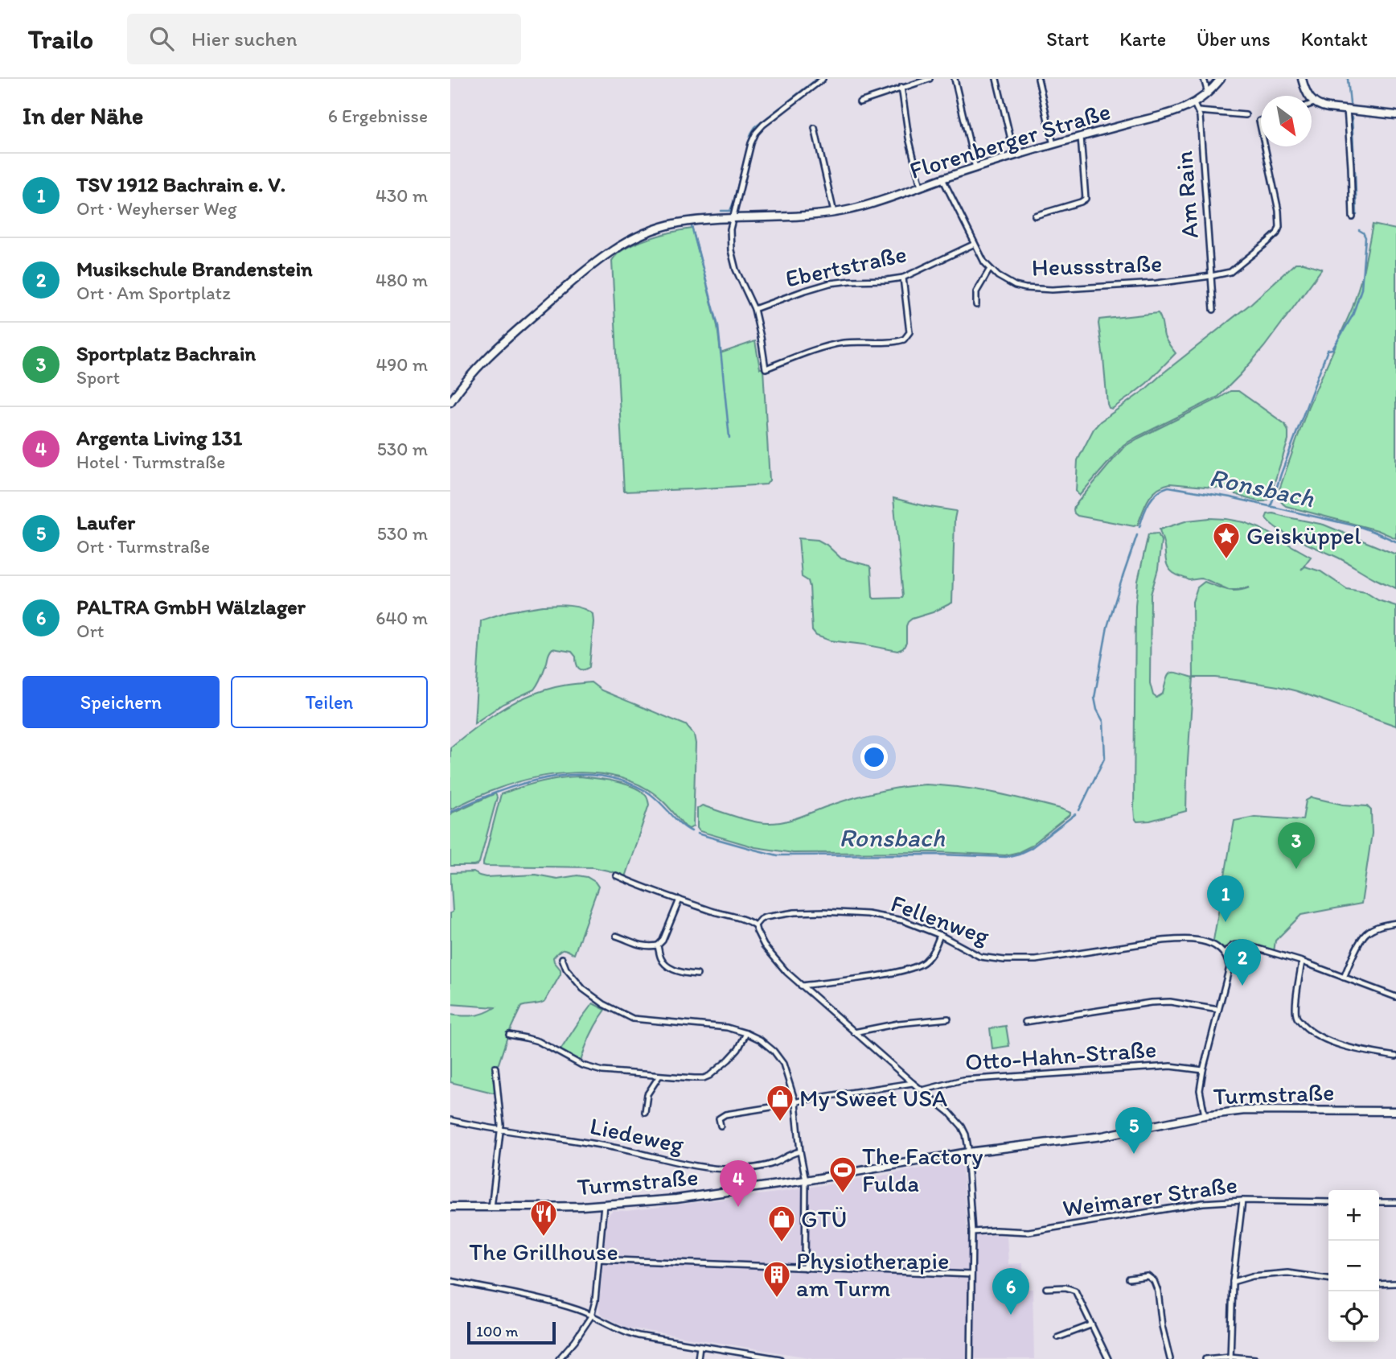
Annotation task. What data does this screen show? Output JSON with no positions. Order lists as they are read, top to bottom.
{
  "streets": {
    "street": [
      "Florenberger Straße",
      "Am Rain",
      "Heussstraße",
      "Ebertstraße",
      "Fellenweg",
      "Otto-Hahn-Straße",
      "Turmstraße",
      "Liedeweg",
      "Weimarer Straße"
    ]
  },
  "crossings": [
    ["Florenberger Straße", "Am Rain"],
    ["Florenberger Straße", "Heussstraße"],
    ["Am Rain", "Heussstraße"],
    ["Heussstraße", "Ebertstraße"]
  ],
  "water": ["Ronsbach"],
  "places": {
    "place": ["Geisküppel"],
    "shop": ["My Sweet USA", "GTÜ"],
    "sports": ["The Factory Fulda"],
    "restaurant": ["The Grillhouse"],
    "building": ["Physiotherapie am Turm"]
  },
  "scale_bar": "100 m",
  "north": "bottom right",
  "page": {
    "header": "Trailo",
    "search": "Hier suchen",
    "nav": [
      "Start",
      "Karte",
      "Über uns",
      "Kontakt"
    ],
    "heading": ["In der Nähe", "6 Ergebnisse"],
    "list": [
      {
        "mark": "1",
        "name": "TSV 1912 Bachrain e. V.",
        "note": "Ort · Weyherser Weg",
        "value": "430 m"
      },
      {
        "mark": "2",
        "name": "Musikschule Brandenstein",
        "note": "Ort · Am Sportplatz",
        "value": "480 m"
      },
      {
        "mark": "3",
        "name": "Sportplatz Bachrain",
        "note": "Sport",
        "value": "490 m"
      },
      {
        "mark": "4",
        "name": "Argenta Living 131",
        "note": "Hotel · Turmstraße",
        "value": "530 m"
      },
      {
        "mark": "5",
        "name": "Laufer",
        "note": "Ort · Turmstraße",
        "value": "530 m"
      },
      {
        "mark": "6",
        "name": "PALTRA GmbH Wälzlager",
        "note": "Ort",
        "value": "640 m"
      }
    ],
    "buttons": ["Speichern", "Teilen"],
    "pins": [
      "3",
      "1",
      "2",
      "5",
      "4",
      "6"
    ],
    "map_buttons": ["+", "−"],
    "scale": "100 m"
  }
}
